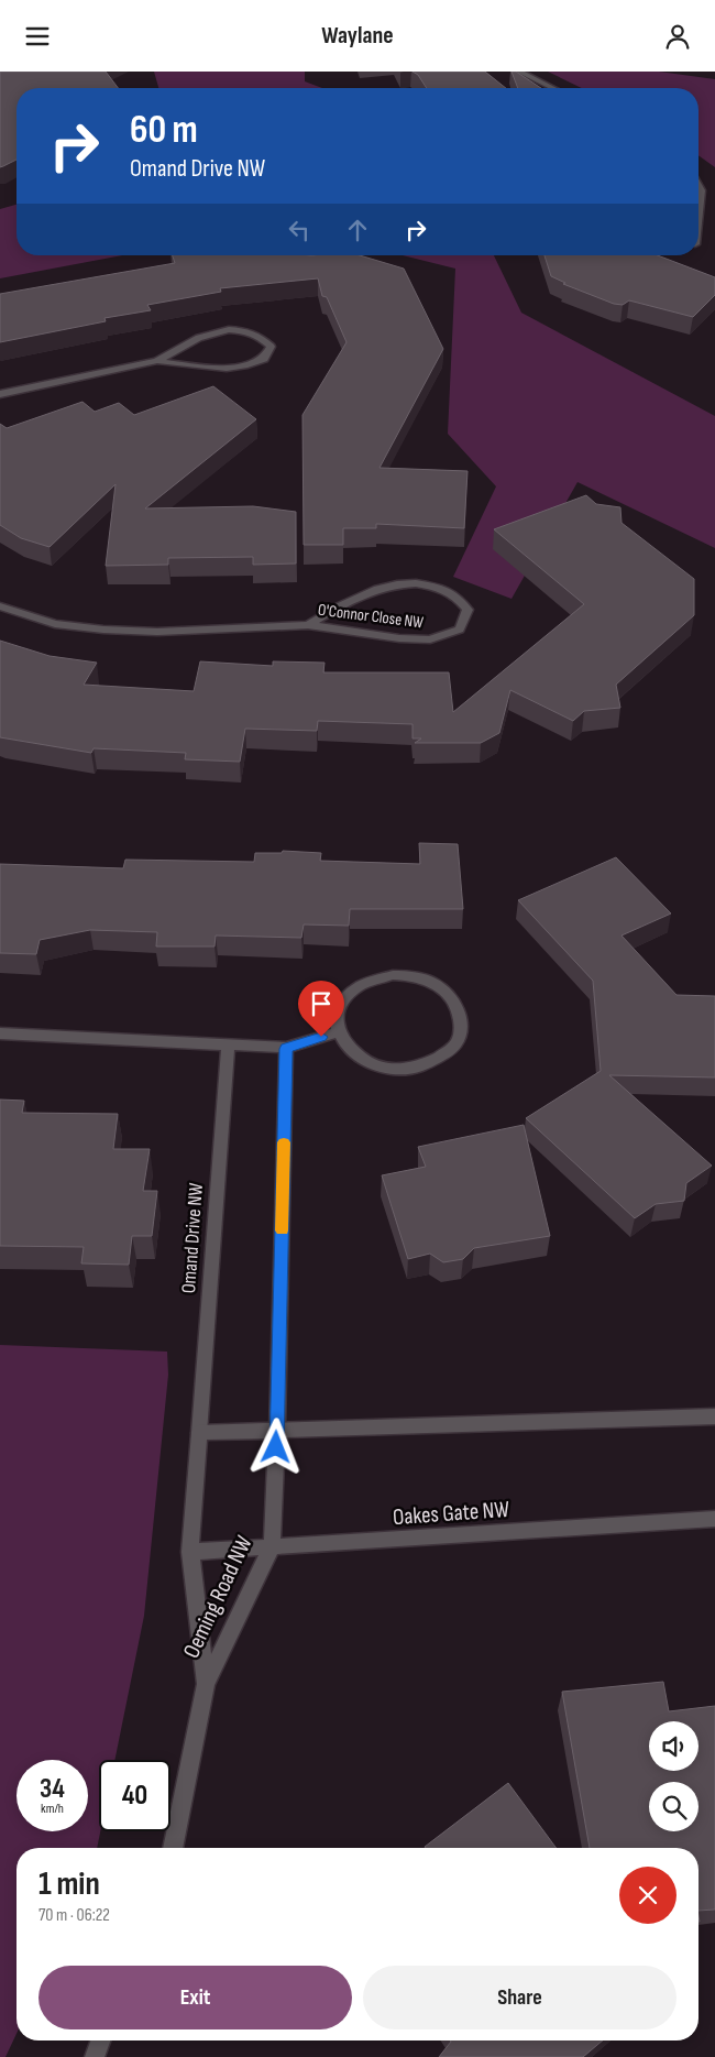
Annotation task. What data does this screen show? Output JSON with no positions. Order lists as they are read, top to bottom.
{
  "streets": {
    "street": [
      "O'Connor Close NW",
      "Omand Drive NW",
      "Oakes Gate NW",
      "Oeming Road NW"
    ]
  },
  "crossings": [
    ["Omand Drive NW", "Oeming Road NW"],
    ["Oakes Gate NW", "Oeming Road NW"]
  ],
  "page": {
    "header": "Waylane",
    "turn": ["60 m", "Omand Drive NW"],
    "speed": "34 km/h",
    "limit": "40",
    "heading": ["1 min", "70 m · 06:22"],
    "buttons": ["Exit", "Share"]
  }
}
